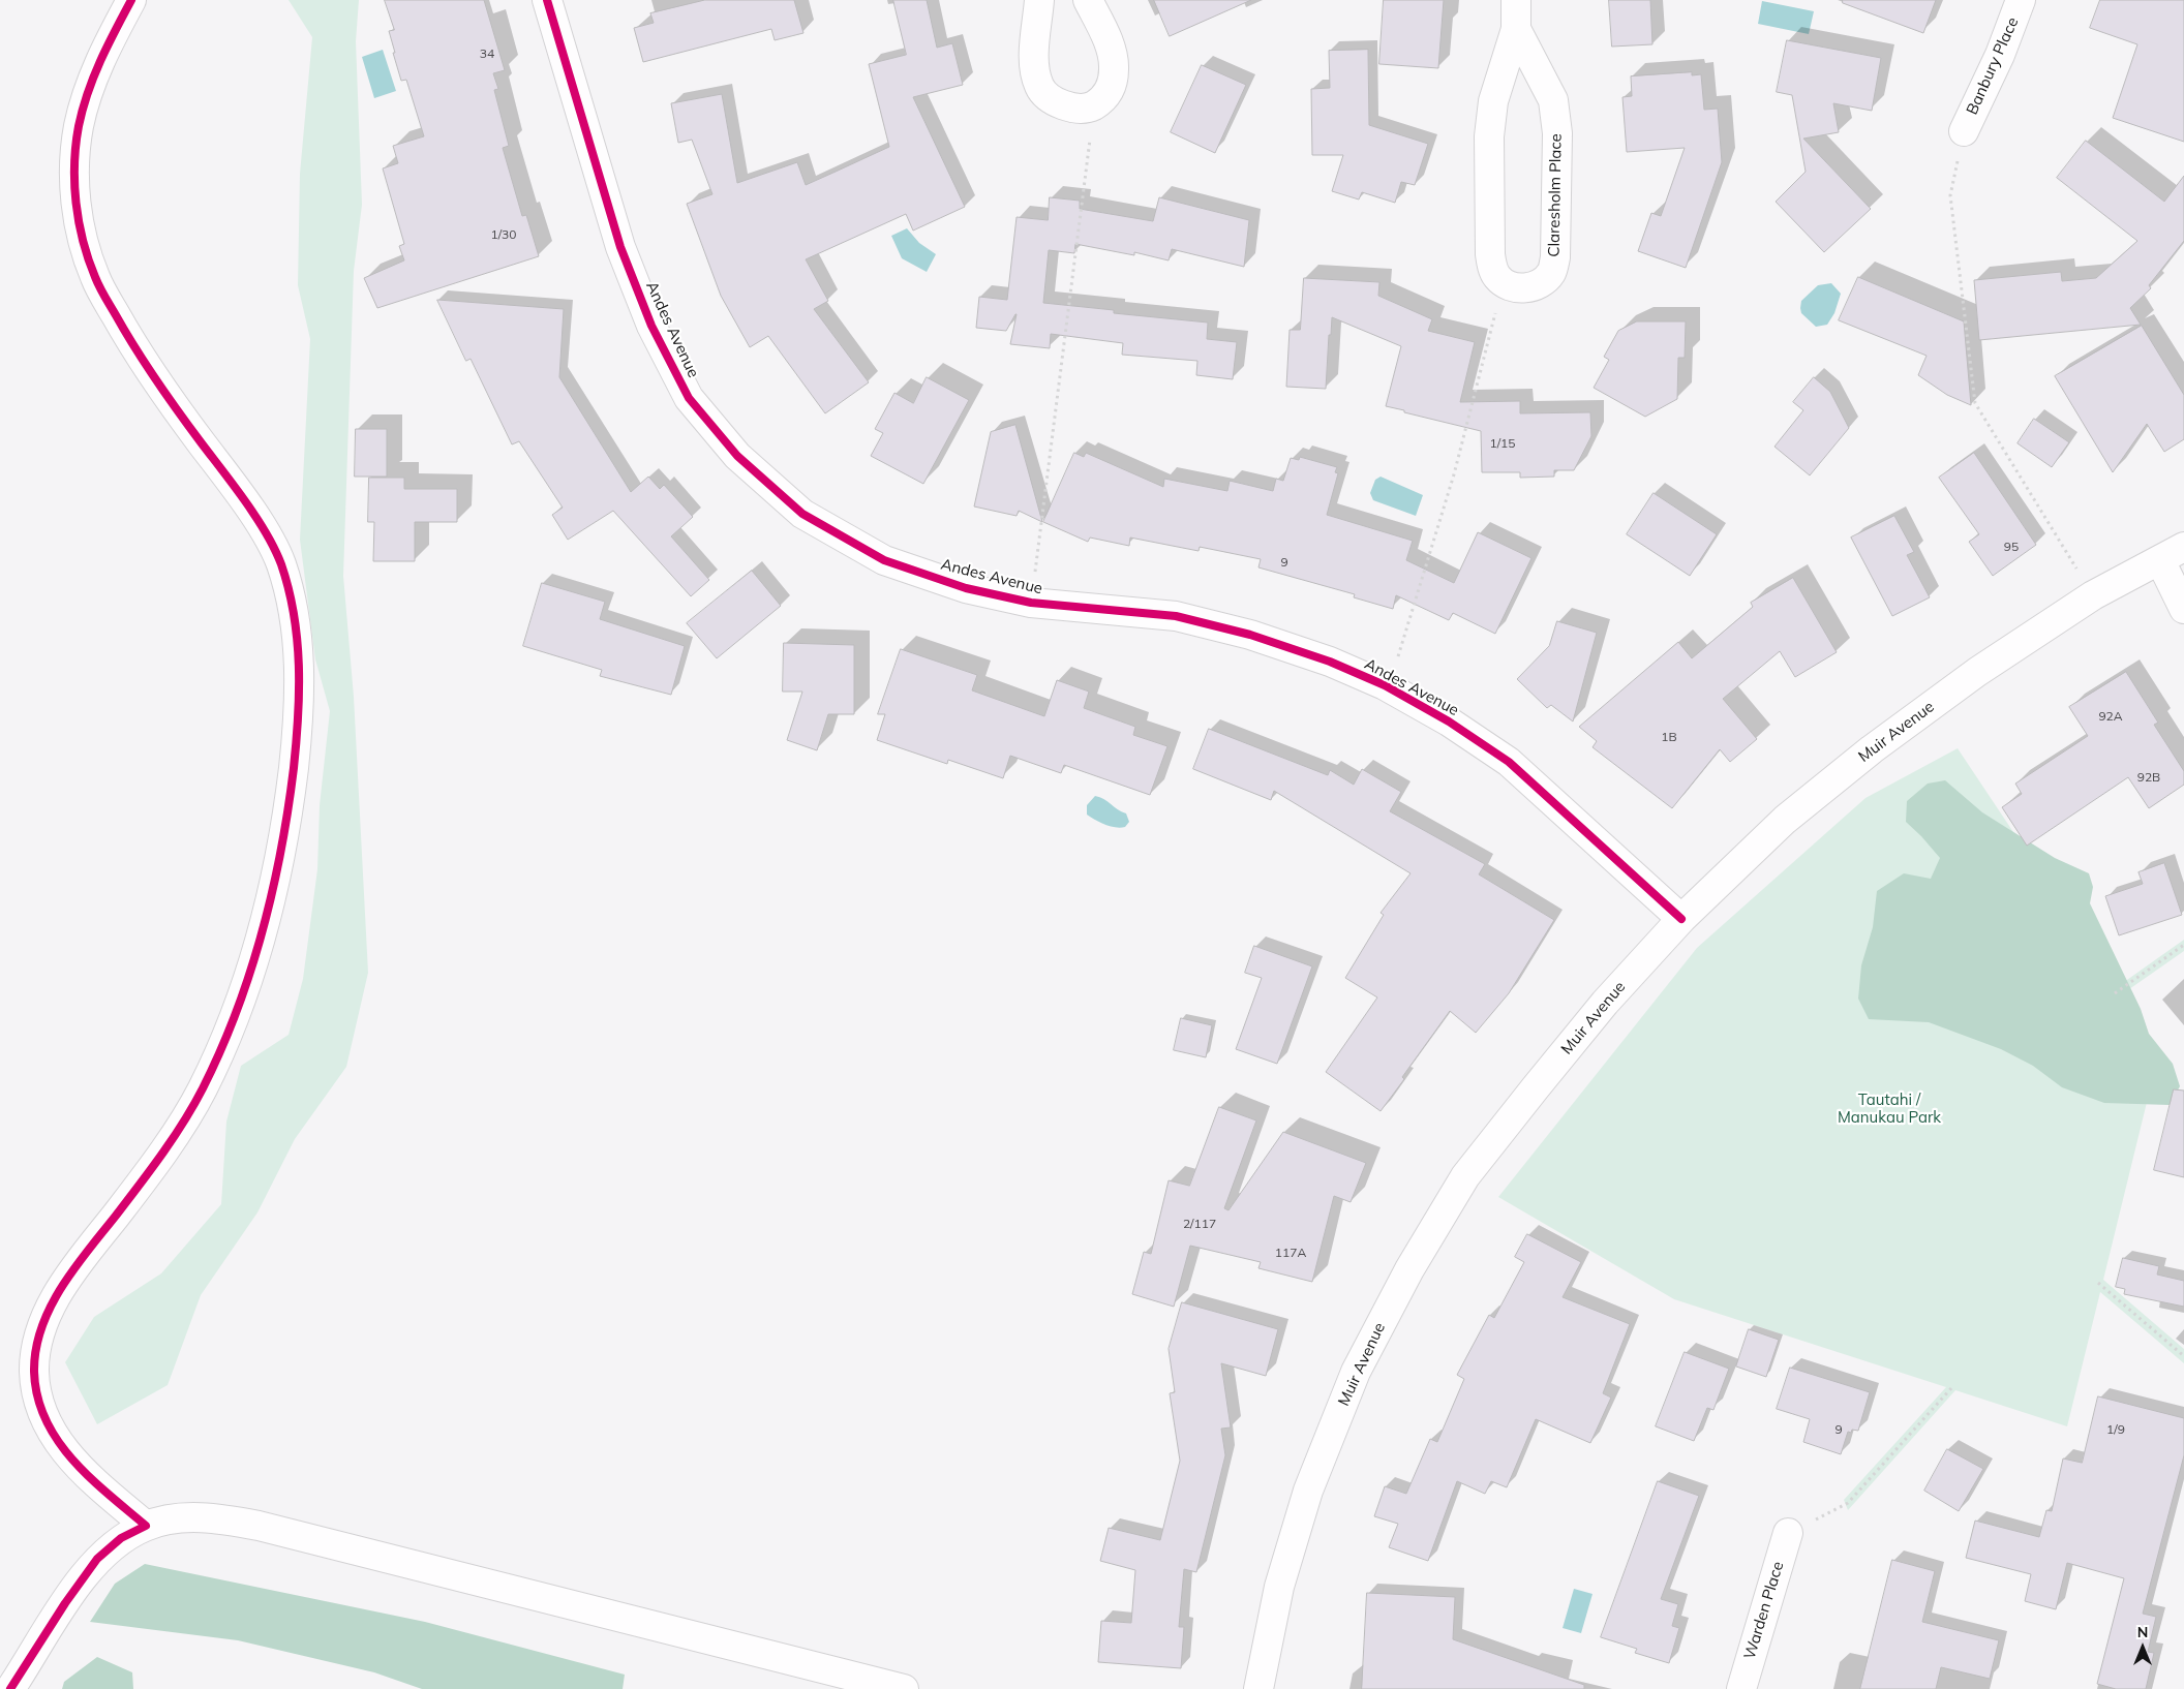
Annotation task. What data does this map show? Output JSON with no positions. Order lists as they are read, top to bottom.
{
  "streets": {
    "street": [
      "Banbury Place",
      "Claresholm Place",
      "Andes Avenue",
      "Muir Avenue",
      "Warden Place"
    ]
  },
  "crossings": [
    ["Andes Avenue", "Muir Avenue"]
  ],
  "parks": ["Tautahi / Manukau Park"],
  "house_numbers": [
    "34",
    "1/30",
    "1/15",
    "95",
    "9",
    "92A",
    "1B",
    "92B",
    "2/117",
    "117A",
    "9",
    "1/9"
  ],
  "north": "top"
}
